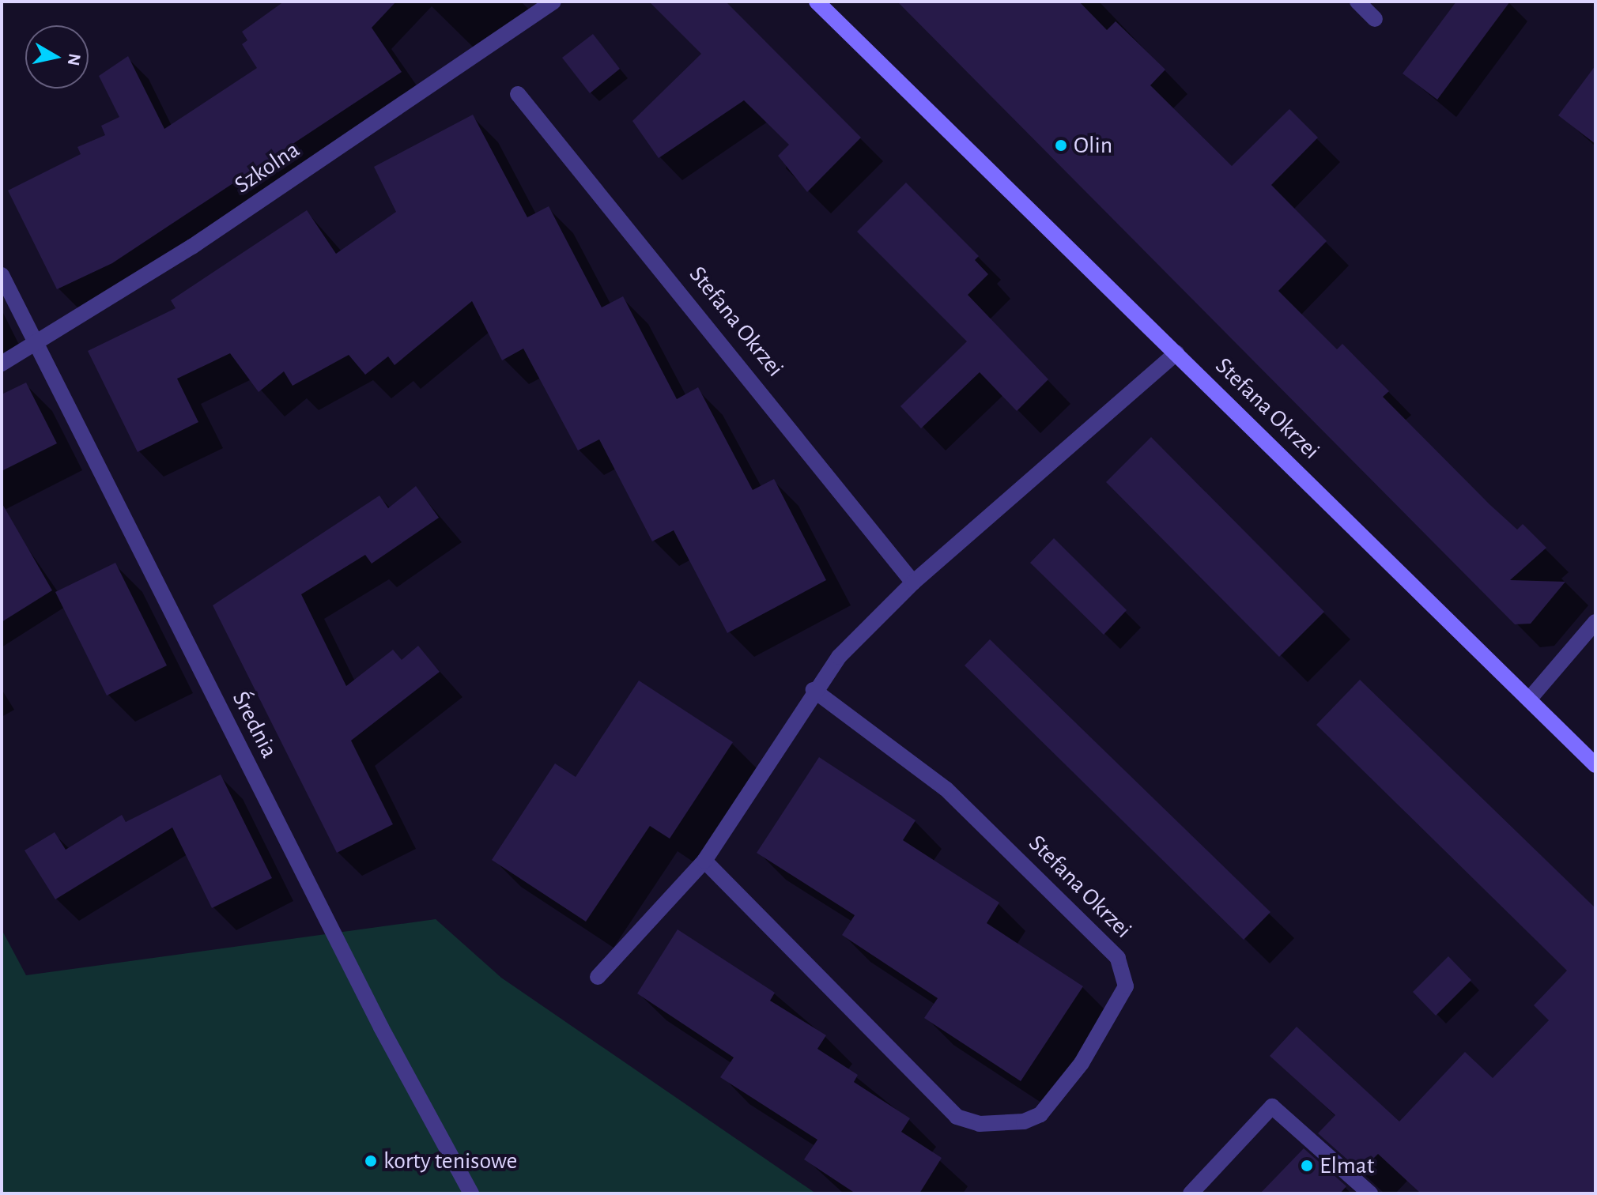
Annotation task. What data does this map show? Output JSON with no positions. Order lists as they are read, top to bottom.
{
  "streets": {
    "street": ["Szkolna", "Stefana Okrzei", "Średnia"]
  },
  "crossings": [
    ["Szkolna", "Średnia"]
  ],
  "places": ["Olin", "korty tenisowe", "Elmat"],
  "north": "right"
}
